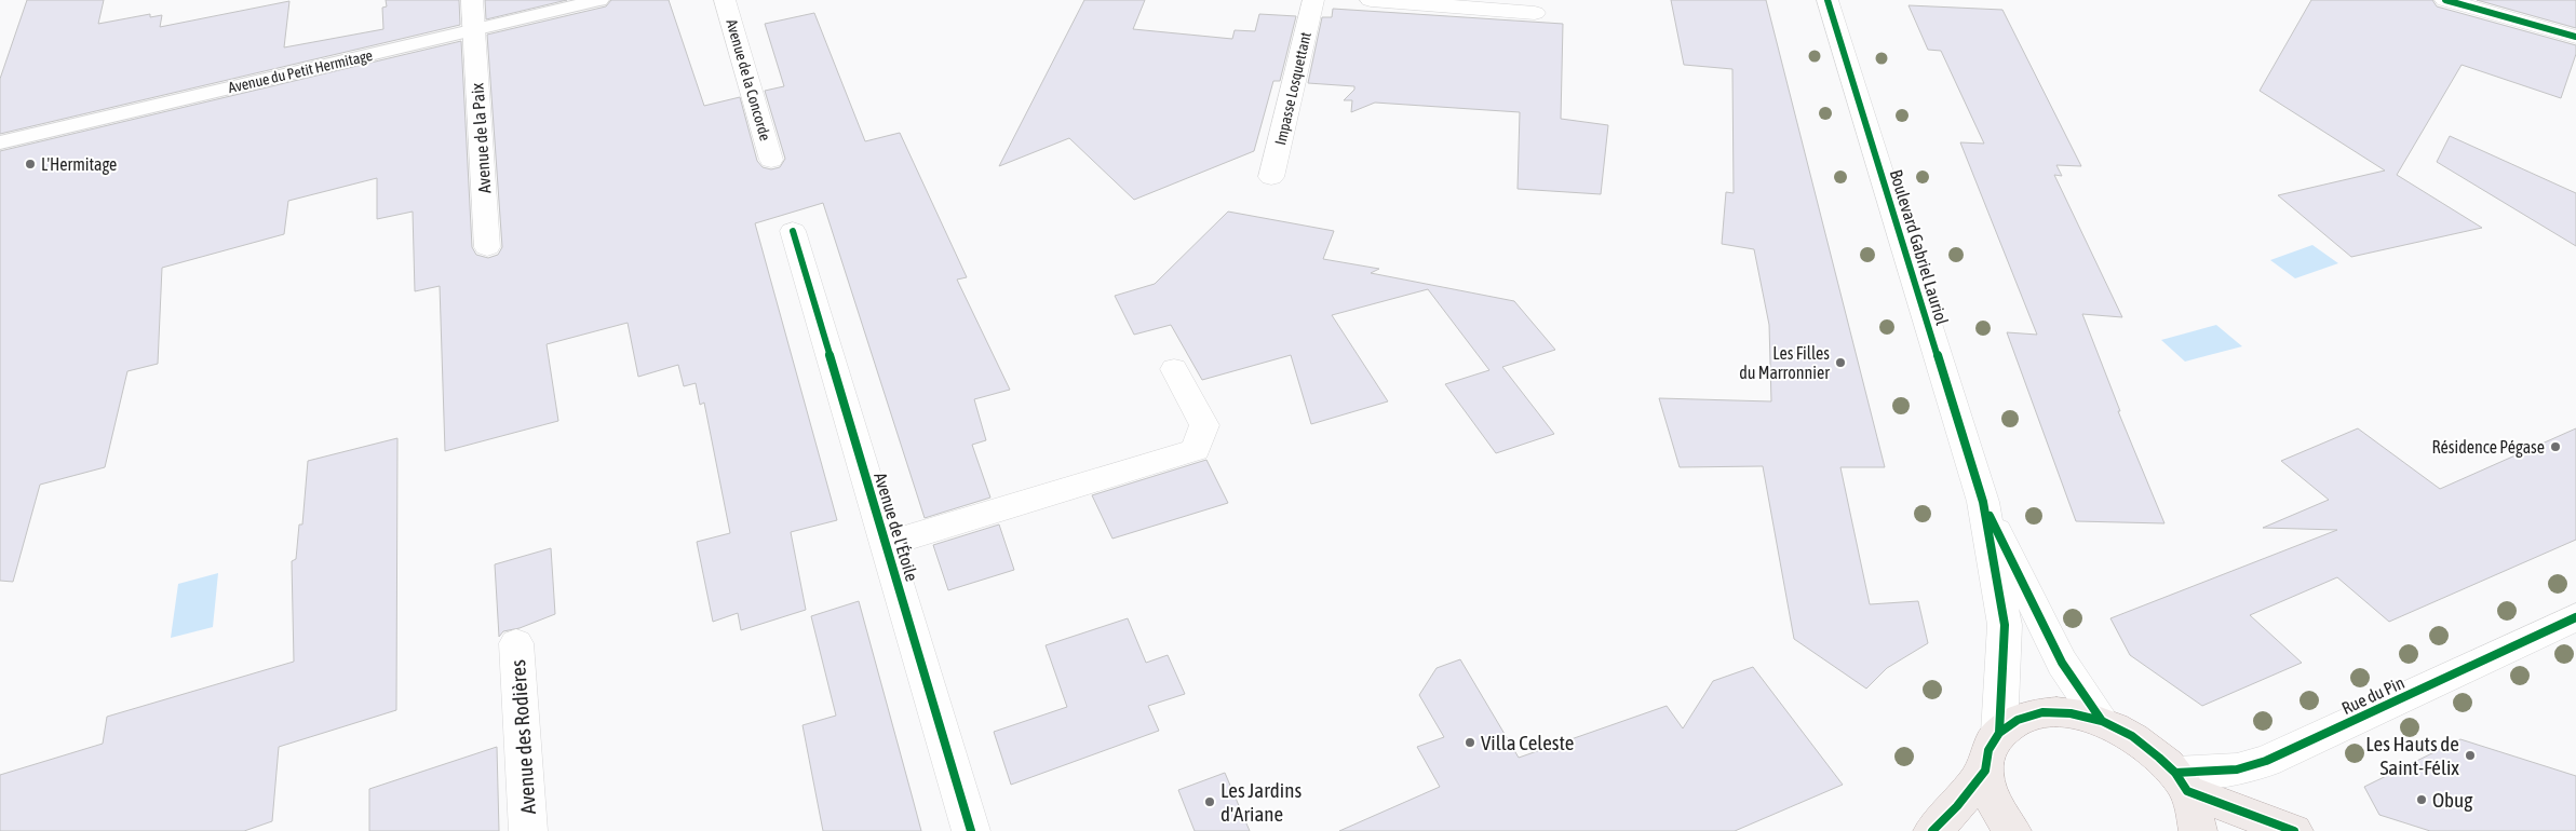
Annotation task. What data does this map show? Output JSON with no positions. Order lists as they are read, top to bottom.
{
  "streets": {
    "street": [
      "Avenue de la Concorde",
      "Impasse Losquettant",
      "Avenue de la Paix",
      "Boulevard Gabriel Lauriol",
      "Avenue de l'Étoile",
      "Rue du Pin",
      "Avenue des Rodières"
    ],
    "lane": ["Avenue du Petit Hermitage"]
  },
  "crossings": [
    ["Avenue du Petit Hermitage", "Avenue de la Paix"]
  ],
  "places": [
    "L'Hermitage",
    "Les Filles du Marronnier",
    "Résidence Pégase",
    "Villa Celeste",
    "Les Hauts de Saint-Félix",
    "Obug",
    "Les Jardins d'Ariane"
  ]
}
